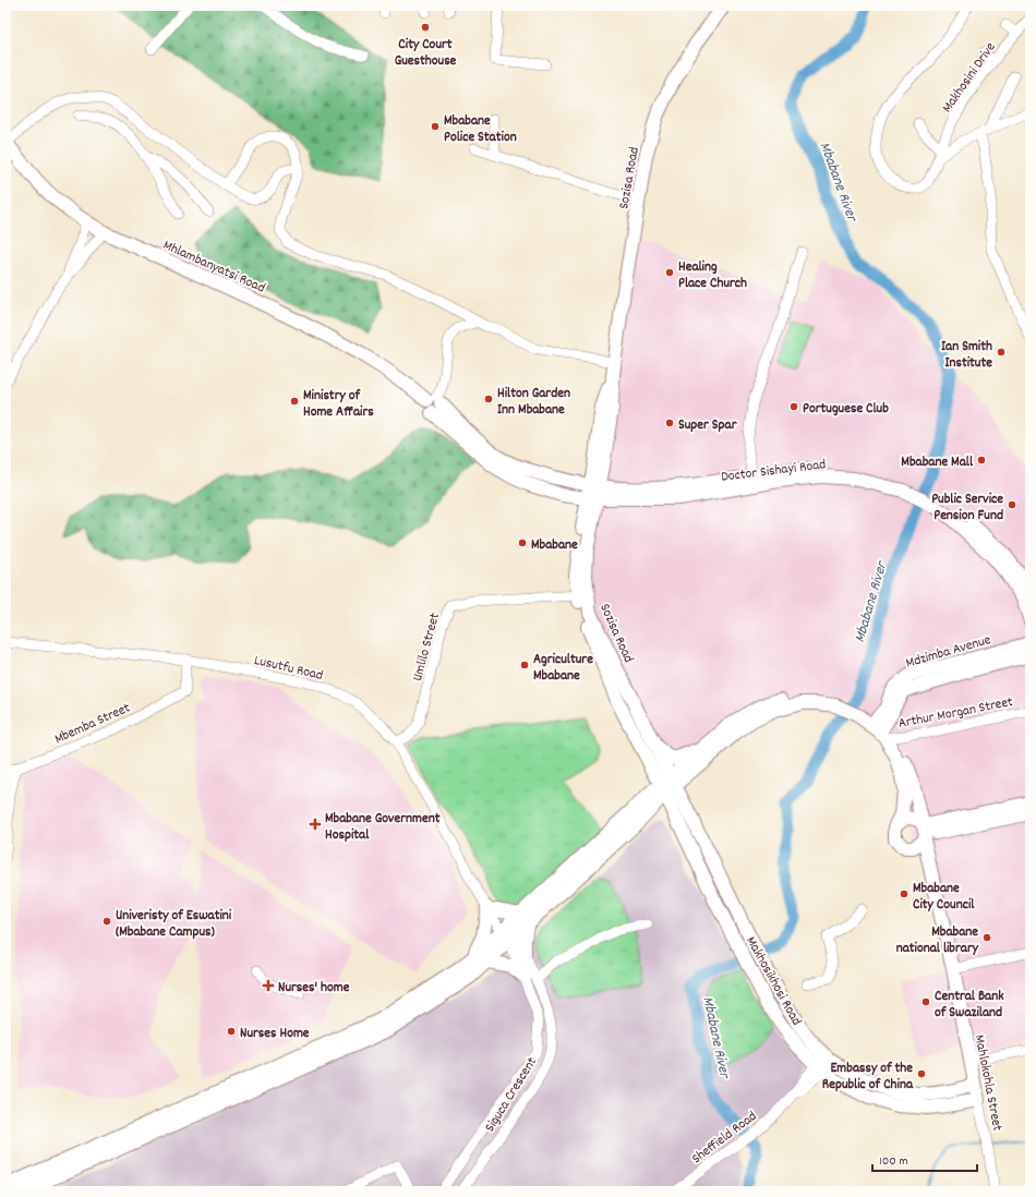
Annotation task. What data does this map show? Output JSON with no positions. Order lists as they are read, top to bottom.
{
  "streets": {
    "main road": [
      "Sozisa Road",
      "Mhlambanyatsi Road",
      "Doctor Sishayi Road",
      "Mdzimba Avenue",
      "Makhosikhosi Road",
      "Mahlokohla Street"
    ],
    "street": [
      "Makhosini Drive",
      "Umlilo Street",
      "Lusutfu Road",
      "Arthur Morgan Street",
      "Mbemba Street",
      "Siguca Crescent",
      "Sheffield Road"
    ]
  },
  "crossings": [
    ["Sozisa Road", "Mhlambanyatsi Road"],
    ["Sozisa Road", "Doctor Sishayi Road"],
    ["Sozisa Road", "Umlilo Street"],
    ["Sozisa Road", "Makhosikhosi Road"],
    ["Mhlambanyatsi Road", "Doctor Sishayi Road"],
    ["Umlilo Street", "Lusutfu Road"],
    ["Mdzimba Avenue", "Arthur Morgan Street"],
    ["Mdzimba Avenue", "Mahlokohla Street"],
    ["Lusutfu Road", "Mbemba Street"],
    ["Lusutfu Road", "Siguca Crescent"],
    ["Arthur Morgan Street", "Mahlokohla Street"],
    ["Makhosikhosi Road", "Mahlokohla Street"],
    ["Makhosikhosi Road", "Sheffield Road"]
  ],
  "water": ["Mbabane River"],
  "places": {
    "other": [
      "City Court Guesthouse",
      "Mbabane Police Station",
      "Healing Place Church",
      "Ian Smith Institute",
      "Hilton Garden Inn Mbabane",
      "Ministry of Home Affairs",
      "Portuguese Club",
      "Super Spar",
      "Mbabane Mall",
      "Public Service Pension Fund",
      "Mbabane",
      "Agriculture Mbabane",
      "Mbabane City Council",
      "Univeristy of Eswatini (Mbabane Campus)",
      "Mbabane national library",
      "Central Bank of Swaziland",
      "Nurses Home",
      "Embassy of the Republic of China"
    ],
    "health": ["Mbabane Government Hospital", "Nurses' home"]
  },
  "scale_bar": "100 m"
}
